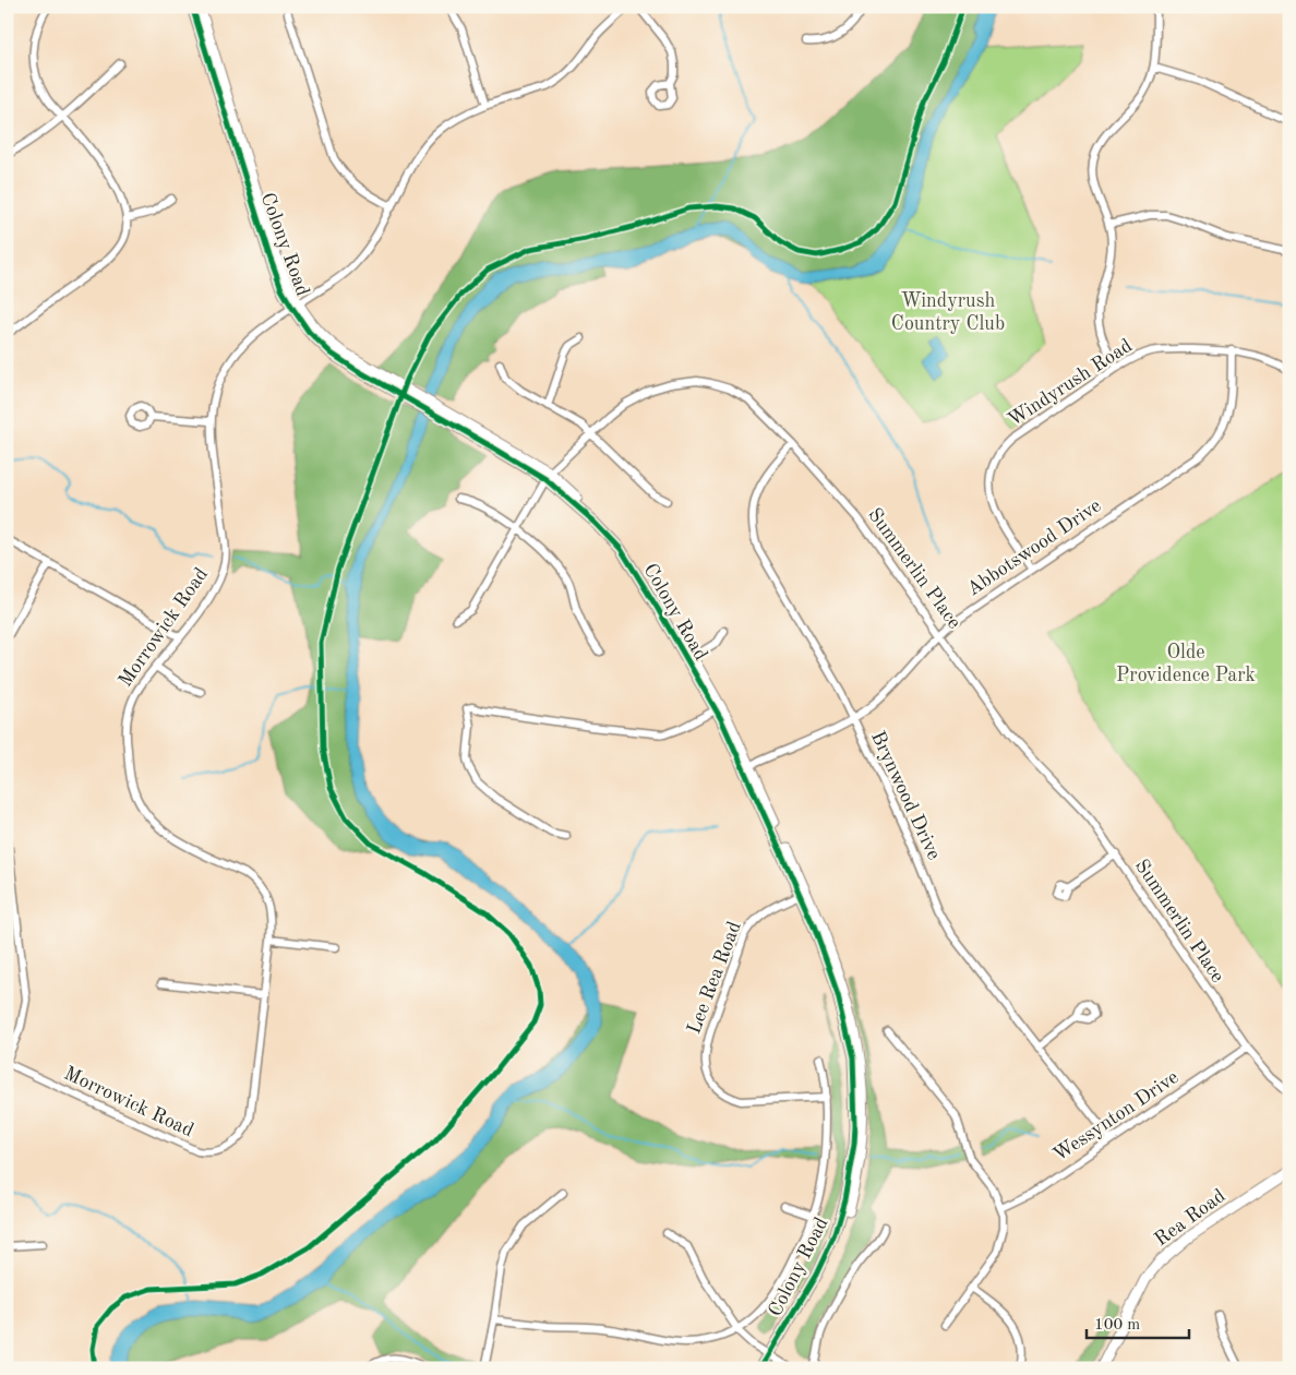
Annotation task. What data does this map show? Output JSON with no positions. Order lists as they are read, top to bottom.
{
  "streets": {
    "main road": ["Colony Road", "Rea Road"],
    "street": [
      "Windyrush Road",
      "Abbotswood Drive",
      "Summerlin Place",
      "Morrowick Road",
      "Brynwood Drive",
      "Lee Rea Road",
      "Wessynton Drive"
    ]
  },
  "crossings": [
    ["Colony Road", "Abbotswood Drive"],
    ["Colony Road", "Summerlin Place"],
    ["Colony Road", "Morrowick Road"],
    ["Colony Road", "Lee Rea Road"],
    ["Windyrush Road", "Abbotswood Drive"],
    ["Abbotswood Drive", "Summerlin Place"],
    ["Abbotswood Drive", "Brynwood Drive"],
    ["Summerlin Place", "Brynwood Drive"],
    ["Summerlin Place", "Wessynton Drive"],
    ["Brynwood Drive", "Wessynton Drive"]
  ],
  "parks": ["Windyrush Country Club", "Olde Providence Park"],
  "scale_bar": "100 m"
}
